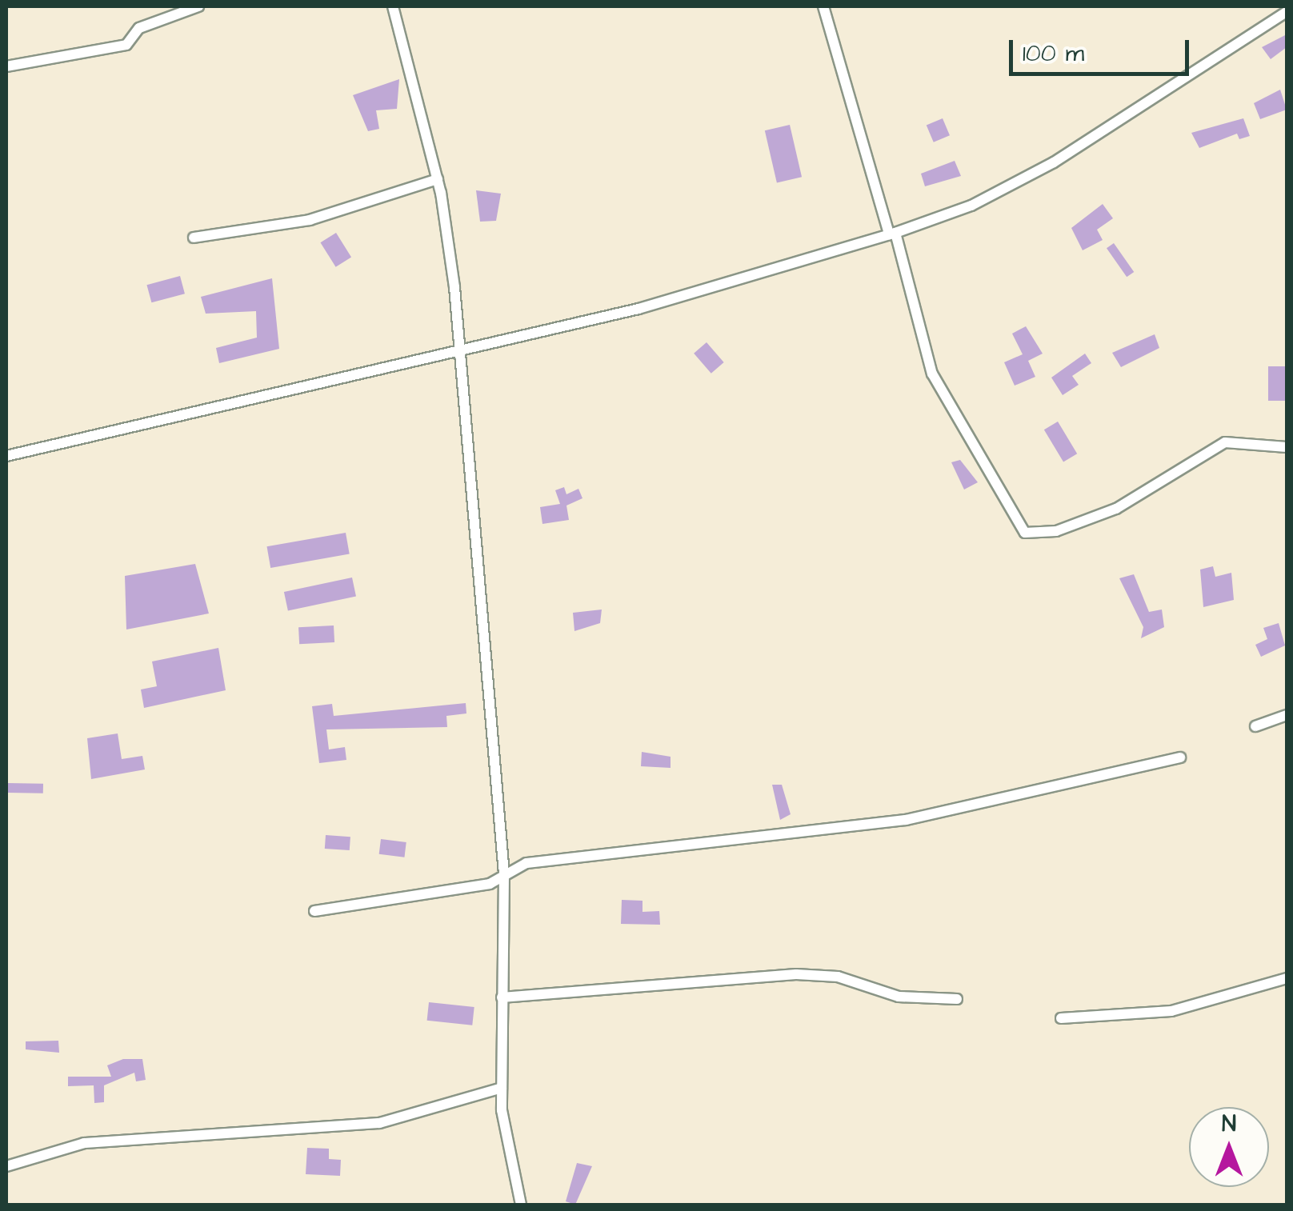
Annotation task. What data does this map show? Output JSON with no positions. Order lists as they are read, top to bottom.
{
  "scale_bar": "100 m",
  "north": "top"
}
